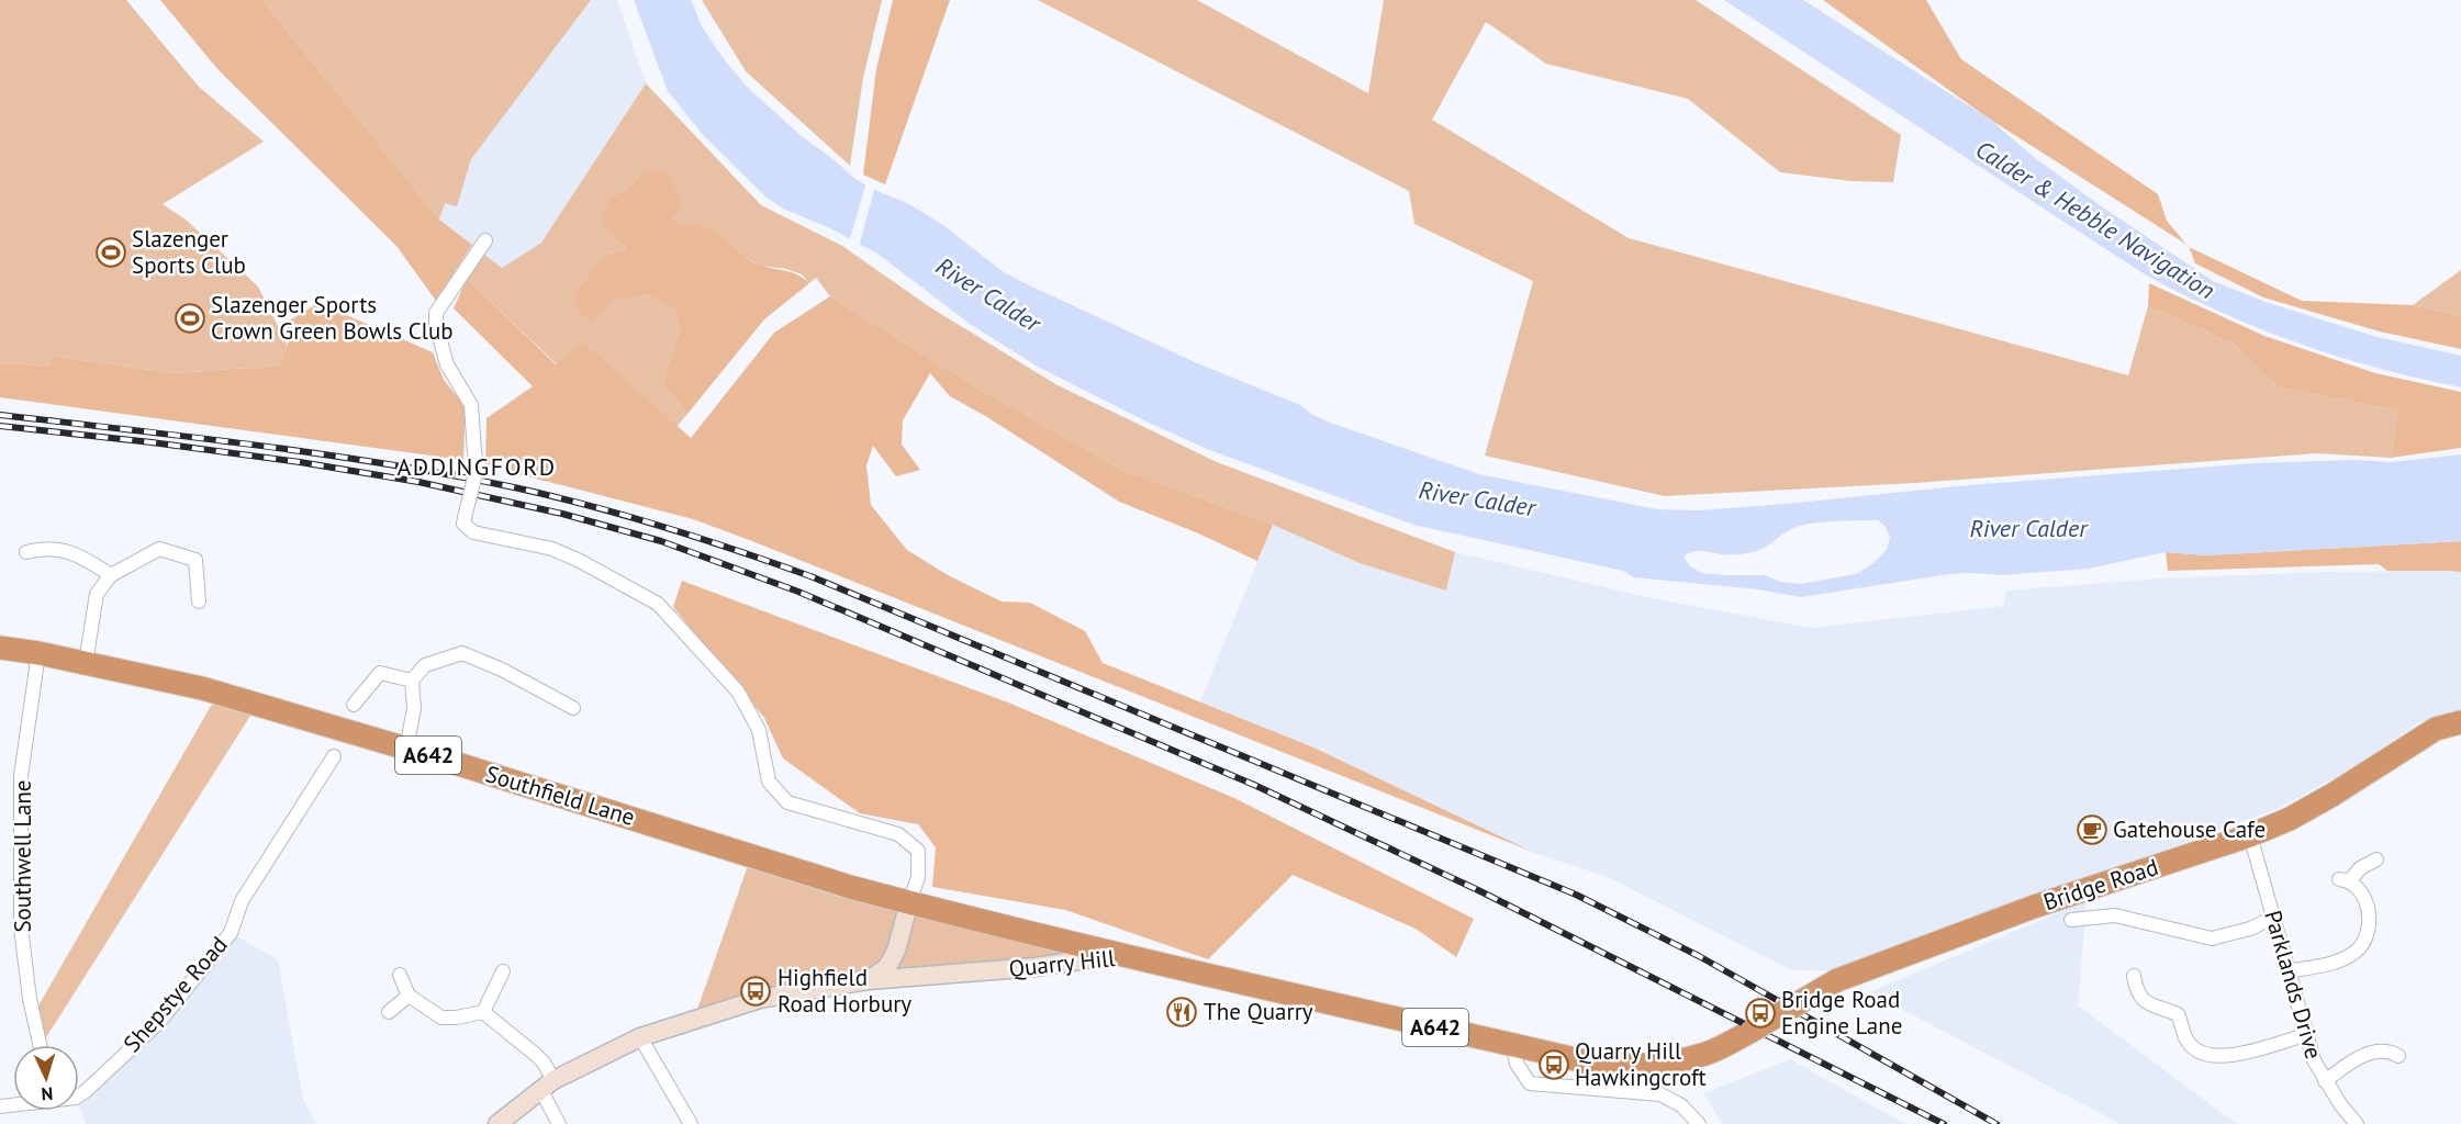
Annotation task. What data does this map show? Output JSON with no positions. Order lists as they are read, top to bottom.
{
  "streets": {
    "highway": [
      "A642",
      "Southfield Lane",
      "Bridge Road",
      "Quarry Hill"
    ],
    "street": ["Southwell Lane", "Parklands Drive", "Shepstye Road"]
  },
  "crossings": [
    ["Southfield Lane", "Southwell Lane"],
    ["Southfield Lane", "Quarry Hill"],
    ["Bridge Road", "Quarry Hill"],
    ["Bridge Road", "Parklands Drive"]
  ],
  "districts": ["ADDINGFORD"],
  "water": ["Calder & Hebble Navigation", "River Calder"],
  "places": {
    "sports": ["Slazenger Sports Club", "Slazenger Sports Crown Green Bowls Club"],
    "cafe": ["Gatehouse Cafe"],
    "bus stop": ["Highfield Road Horbury", "Bridge Road Engine Lane", "Quarry Hill Hawkingcroft"],
    "restaurant": ["The Quarry"]
  },
  "north": "bottom"
}
